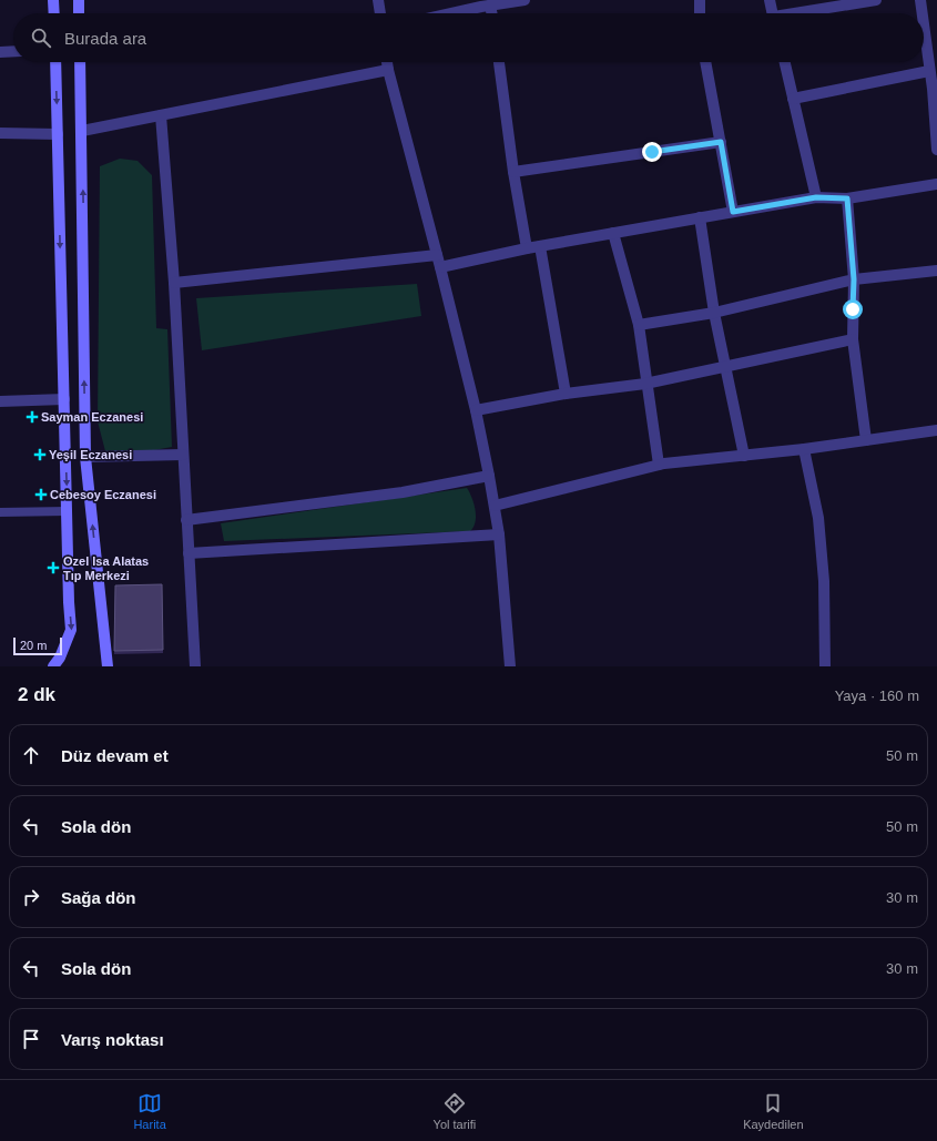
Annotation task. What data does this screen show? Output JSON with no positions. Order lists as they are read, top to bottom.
{
  "places": {
    "health": [
      "Sayman Eczanesi",
      "Yeşil Eczanesi",
      "Cebesoy Eczanesi",
      "Ozel Isa Alatas Tıp Merkezi"
    ]
  },
  "scale_bar": "20 m",
  "page": {
    "search": "Burada ara",
    "scale": "20 m",
    "heading": ["2 dk", "Yaya · 160 m"],
    "list": [
      ["Düz devam et", "50 m"],
      ["Sola dön", "50 m"],
      ["Sağa dön", "30 m"],
      ["Sola dön", "30 m"],
      "Varış noktası"
    ],
    "nav": ["Harita", "Yol tarifi", "Kaydedilen"]
  }
}
